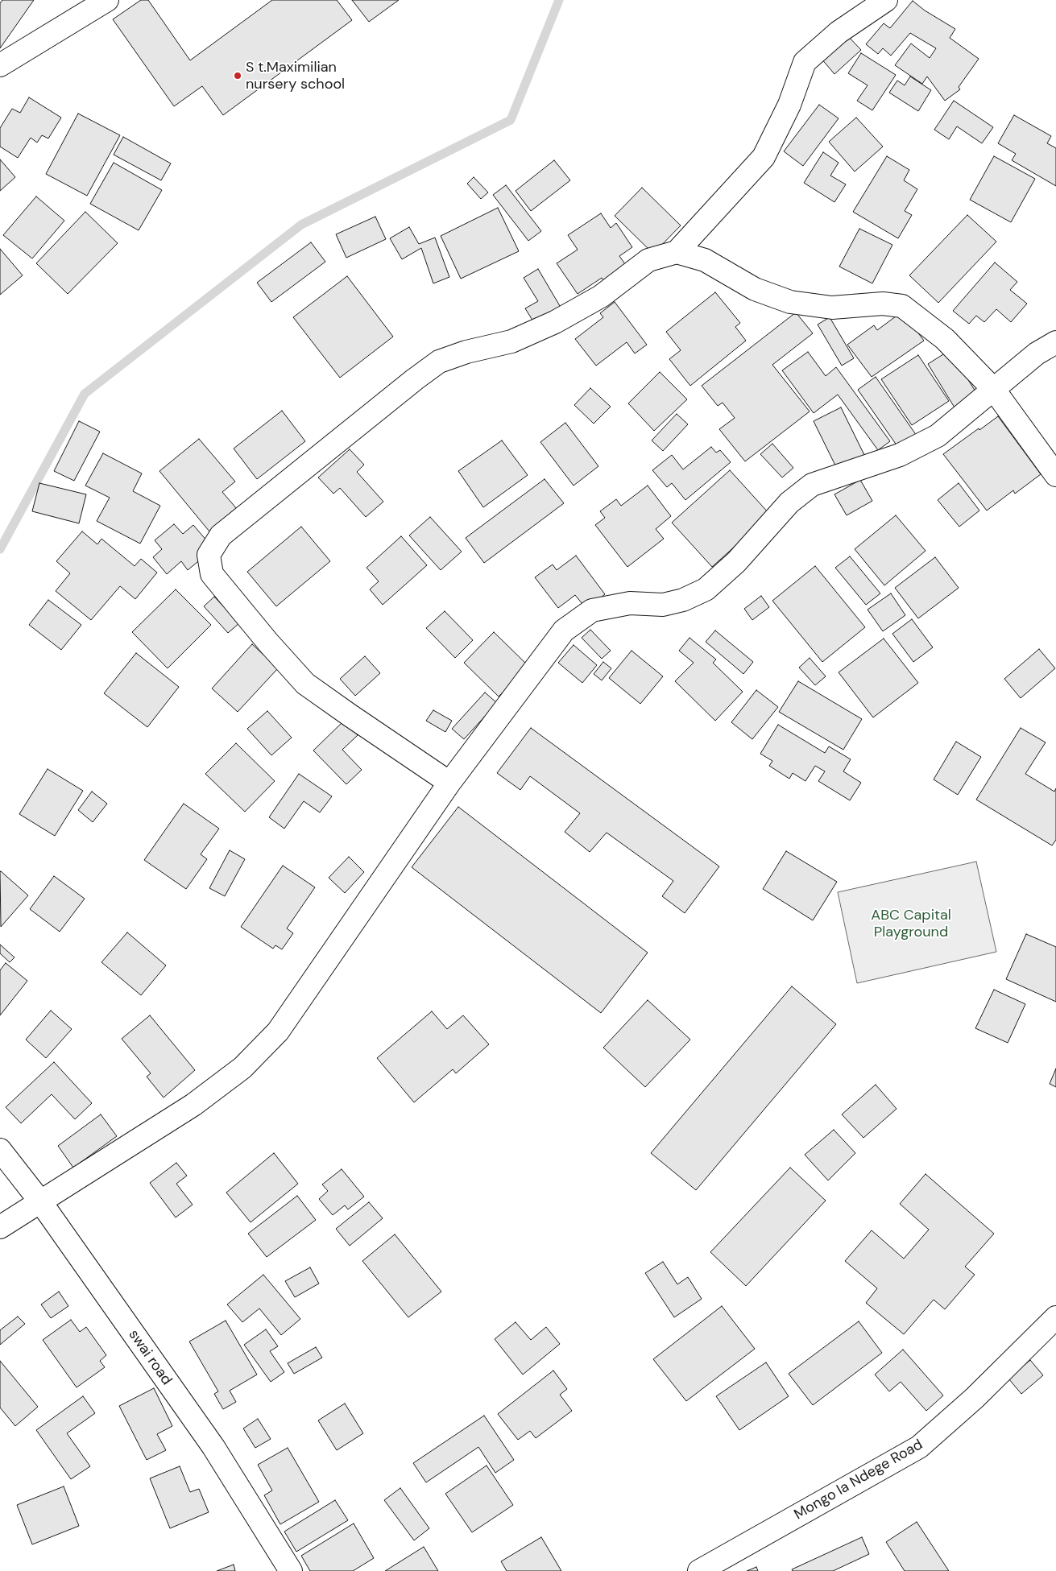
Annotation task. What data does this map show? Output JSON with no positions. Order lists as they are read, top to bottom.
{
  "streets": {
    "street": ["swai road", "Mongo la Ndege Road"]
  },
  "parks": ["ABC Capital Playground"],
  "places": ["S t.Maximilian nursery school"]
}
